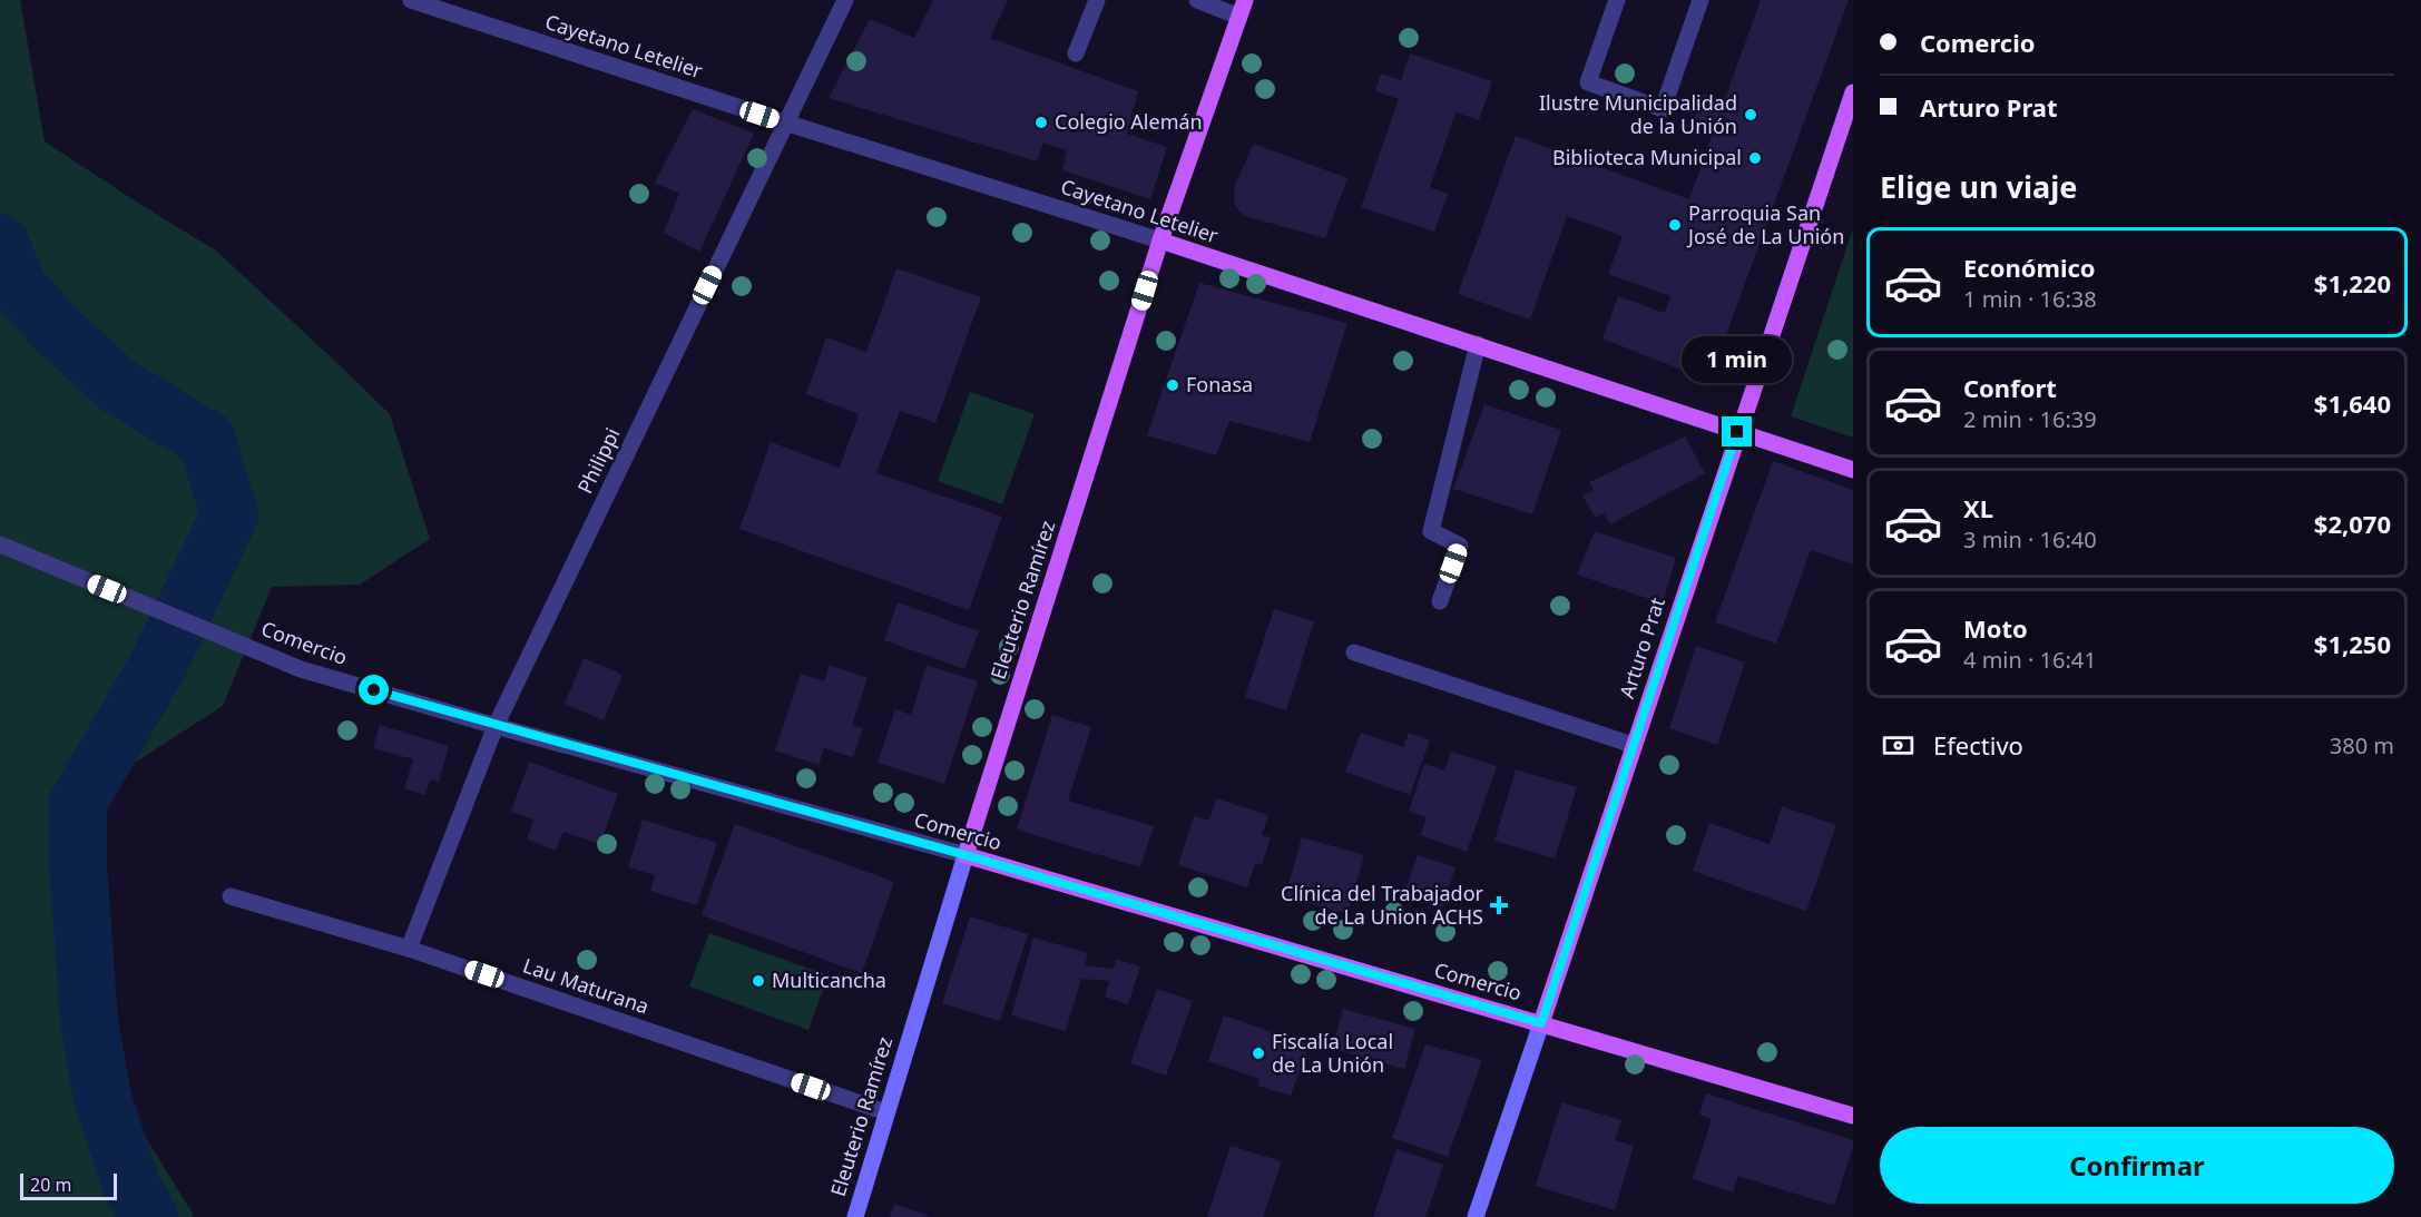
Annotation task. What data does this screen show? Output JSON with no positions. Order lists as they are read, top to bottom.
{
  "streets": {
    "main road": [
      "Cayetano Letelier",
      "Eleuterio Ramírez",
      "Comercio",
      "Arturo Prat"
    ],
    "street": ["Philippi", "Lau Maturana"]
  },
  "crossings": [
    ["Cayetano Letelier", "Philippi"],
    ["Cayetano Letelier", "Eleuterio Ramírez"],
    ["Cayetano Letelier", "Arturo Prat"],
    ["Philippi", "Comercio"],
    ["Philippi", "Lau Maturana"],
    ["Eleuterio Ramírez", "Comercio"],
    ["Eleuterio Ramírez", "Lau Maturana"],
    ["Comercio", "Arturo Prat"]
  ],
  "places": {
    "other": [
      "Ilustre Municipalidad de la Unión",
      "Colegio Alemán",
      "Biblioteca Municipal",
      "Parroquia San José de La Unión",
      "Fonasa",
      "Multicancha",
      "Fiscalía Local de La Unión"
    ],
    "health": ["Clínica del Trabajador de La Union ACHS"]
  },
  "scale_bar": "20 m",
  "page": {
    "banner": ["Comercio", "Arturo Prat"],
    "heading": "Elige un viaje",
    "list": [
      {
        "name": "Económico",
        "note": "1 min · 16:38",
        "value": "$1,220"
      },
      {
        "name": "Confort",
        "note": "2 min · 16:39",
        "value": "$1,640"
      },
      {
        "name": "XL",
        "note": "3 min · 16:40",
        "value": "$2,070"
      },
      {
        "name": "Moto",
        "note": "4 min · 16:41",
        "value": "$1,250"
      }
    ],
    "bubble": "1 min",
    "pay": ["Efectivo", "380 m"],
    "buttons": "Confirmar",
    "scale": "20 m"
  }
}
